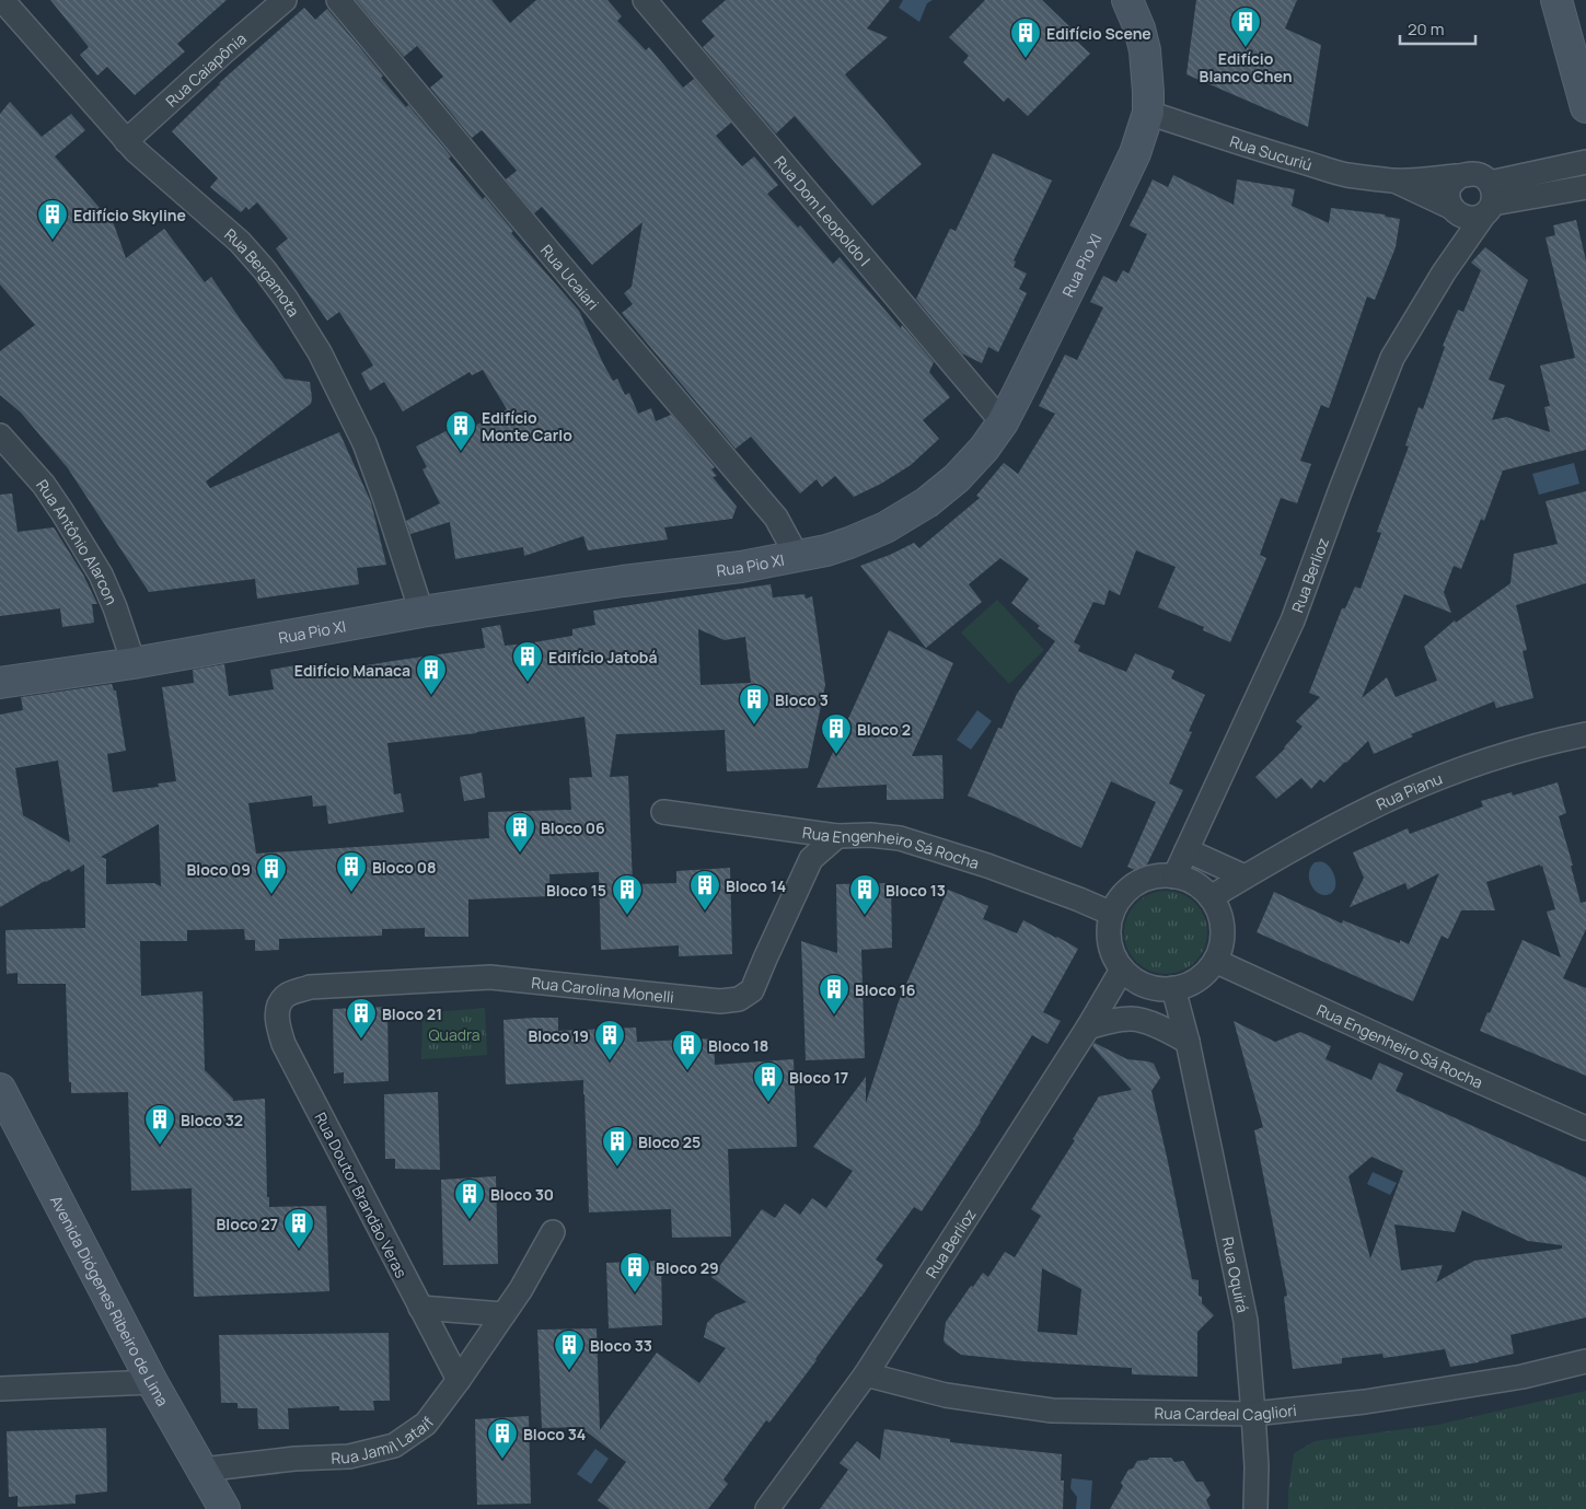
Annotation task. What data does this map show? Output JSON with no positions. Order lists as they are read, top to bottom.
{
  "streets": {
    "street": [
      "Rua Caiapônia",
      "Rua Sucuriú",
      "Rua Dom Leopoldo I",
      "Rua Pio XI",
      "Rua Bergamota",
      "Rua Ucaiari",
      "Rua Antônio Alarcon",
      "Rua Berlioz",
      "Rua Pianu",
      "Rua Engenheiro Sá Rocha",
      "Rua Carolina Monelli",
      "Rua Doutor Brandão Veras",
      "Rua Oquirá",
      "Avenida Diógenes Ribeiro de Lima",
      "Rua Cardeal Cagliori",
      "Rua Jamil Lataif"
    ]
  },
  "crossings": [
    ["Rua Caiapônia", "Rua Bergamota"],
    ["Rua Sucuriú", "Rua Pio XI"],
    ["Rua Sucuriú", "Rua Berlioz"],
    ["Rua Dom Leopoldo I", "Rua Pio XI"],
    ["Rua Pio XI", "Rua Bergamota"],
    ["Rua Pio XI", "Rua Ucaiari"],
    ["Rua Pio XI", "Rua Antônio Alarcon"],
    ["Rua Berlioz", "Rua Pianu"],
    ["Rua Berlioz", "Rua Engenheiro Sá Rocha"],
    ["Rua Berlioz", "Rua Oquirá"],
    ["Rua Berlioz", "Rua Cardeal Cagliori"],
    ["Rua Pianu", "Rua Engenheiro Sá Rocha"],
    ["Rua Pianu", "Rua Oquirá"],
    ["Rua Engenheiro Sá Rocha", "Rua Carolina Monelli"],
    ["Rua Engenheiro Sá Rocha", "Rua Oquirá"],
    ["Rua Carolina Monelli", "Rua Doutor Brandão Veras"],
    ["Rua Doutor Brandão Veras", "Rua Jamil Lataif"],
    ["Rua Oquirá", "Rua Cardeal Cagliori"],
    ["Avenida Diógenes Ribeiro de Lima", "Rua Jamil Lataif"]
  ],
  "parks": ["Quadra"],
  "places": {
    "building": [
      "Edifício Blanco Chen",
      "Edifício Scene",
      "Edifício Skyline",
      "Edifício Monte Carlo",
      "Edifício Jatobá",
      "Edifício Manaca",
      "Bloco 3",
      "Bloco 2",
      "Bloco 06",
      "Bloco 08",
      "Bloco 09",
      "Bloco 14",
      "Bloco 15",
      "Bloco 13",
      "Bloco 16",
      "Bloco 21",
      "Bloco 19",
      "Bloco 18",
      "Bloco 17",
      "Bloco 32",
      "Bloco 25",
      "Bloco 30",
      "Bloco 27",
      "Bloco 29",
      "Bloco 33",
      "Bloco 34"
    ]
  },
  "scale_bar": "20 m"
}
